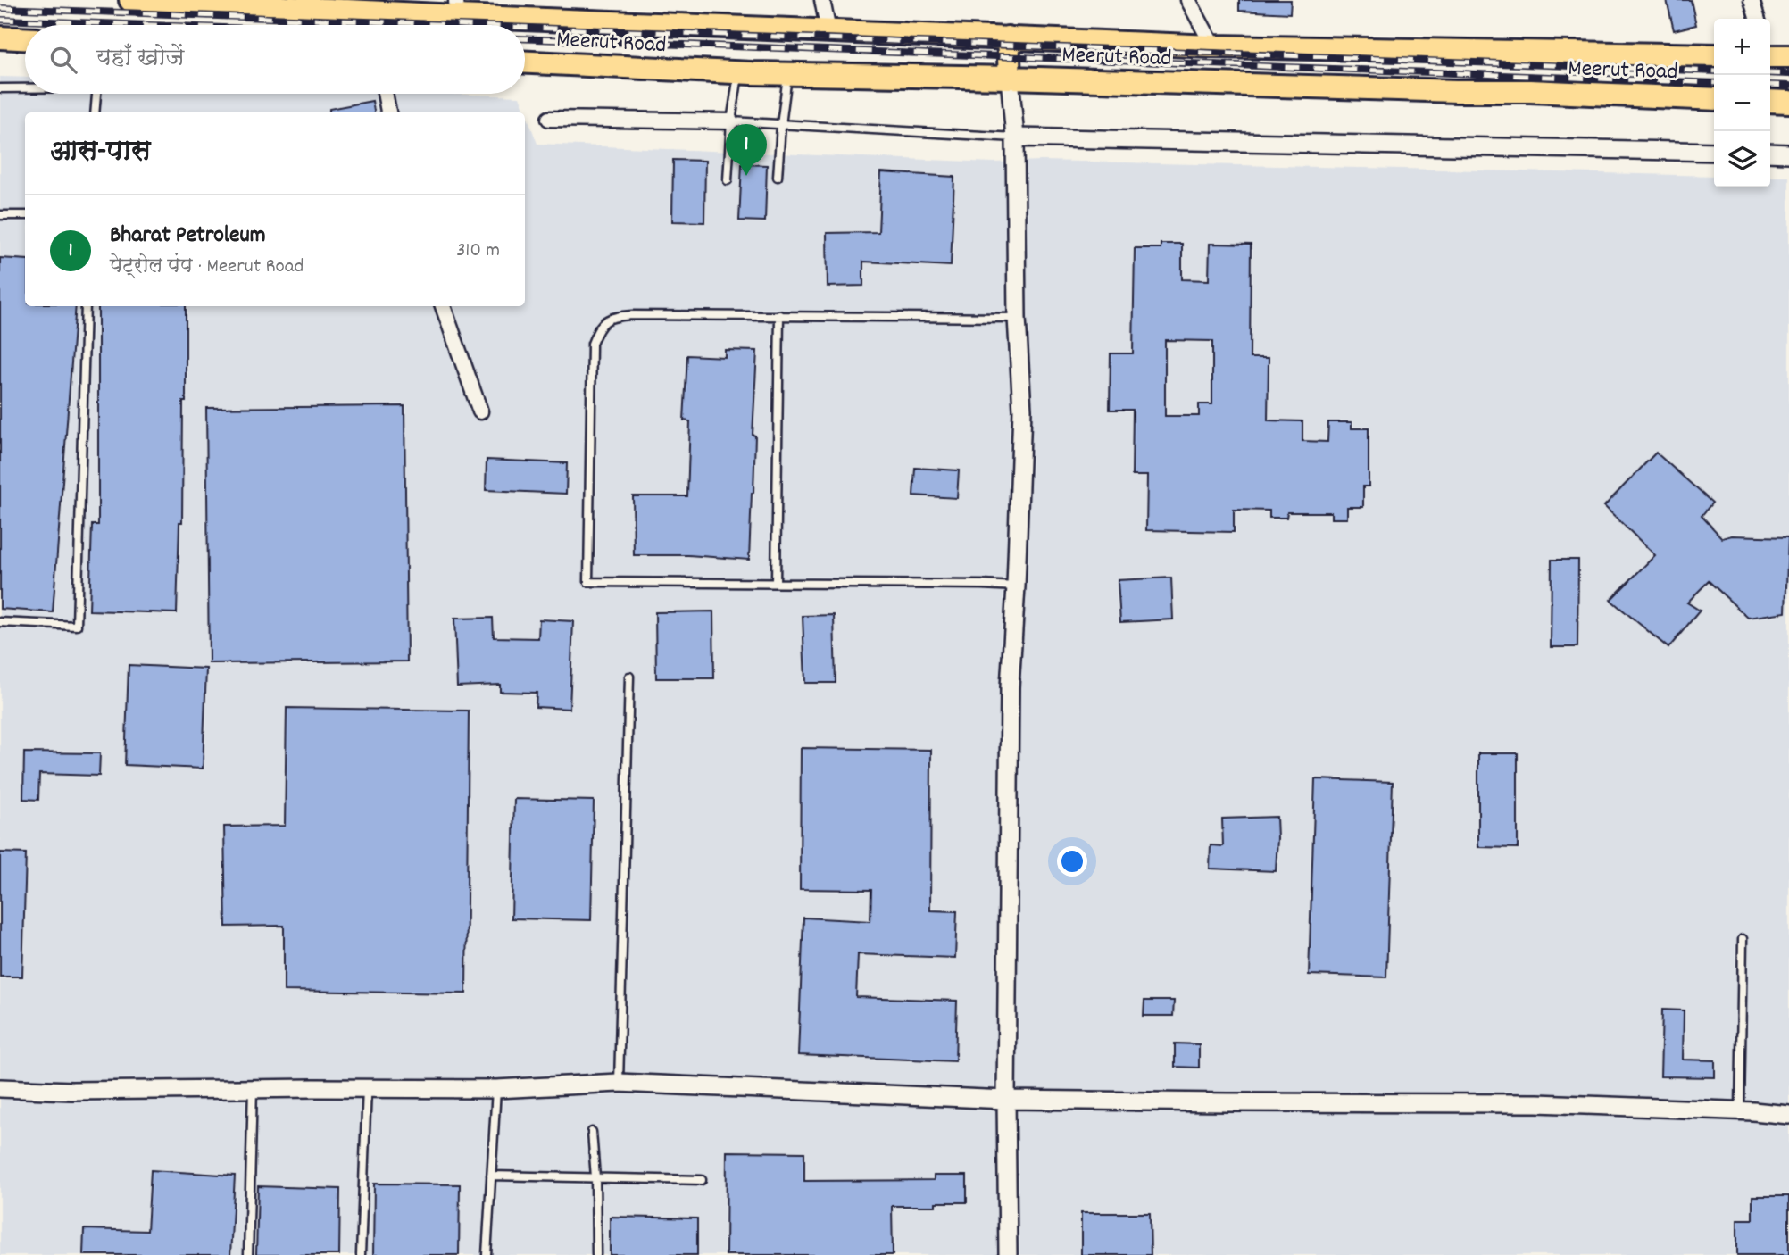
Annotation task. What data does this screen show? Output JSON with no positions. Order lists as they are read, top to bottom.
{
  "streets": {
    "main road": ["Meerut Road"]
  },
  "page": {
    "map_buttons": ["+", "−"],
    "search": "यहाँ खोजें",
    "heading": "आस-पास",
    "pins": "1",
    "list": [
      {
        "mark": "1",
        "name": "Bharat Petroleum",
        "note": "पेट्रोल पंप · Meerut Road",
        "value": "310 m"
      }
    ]
  }
}
